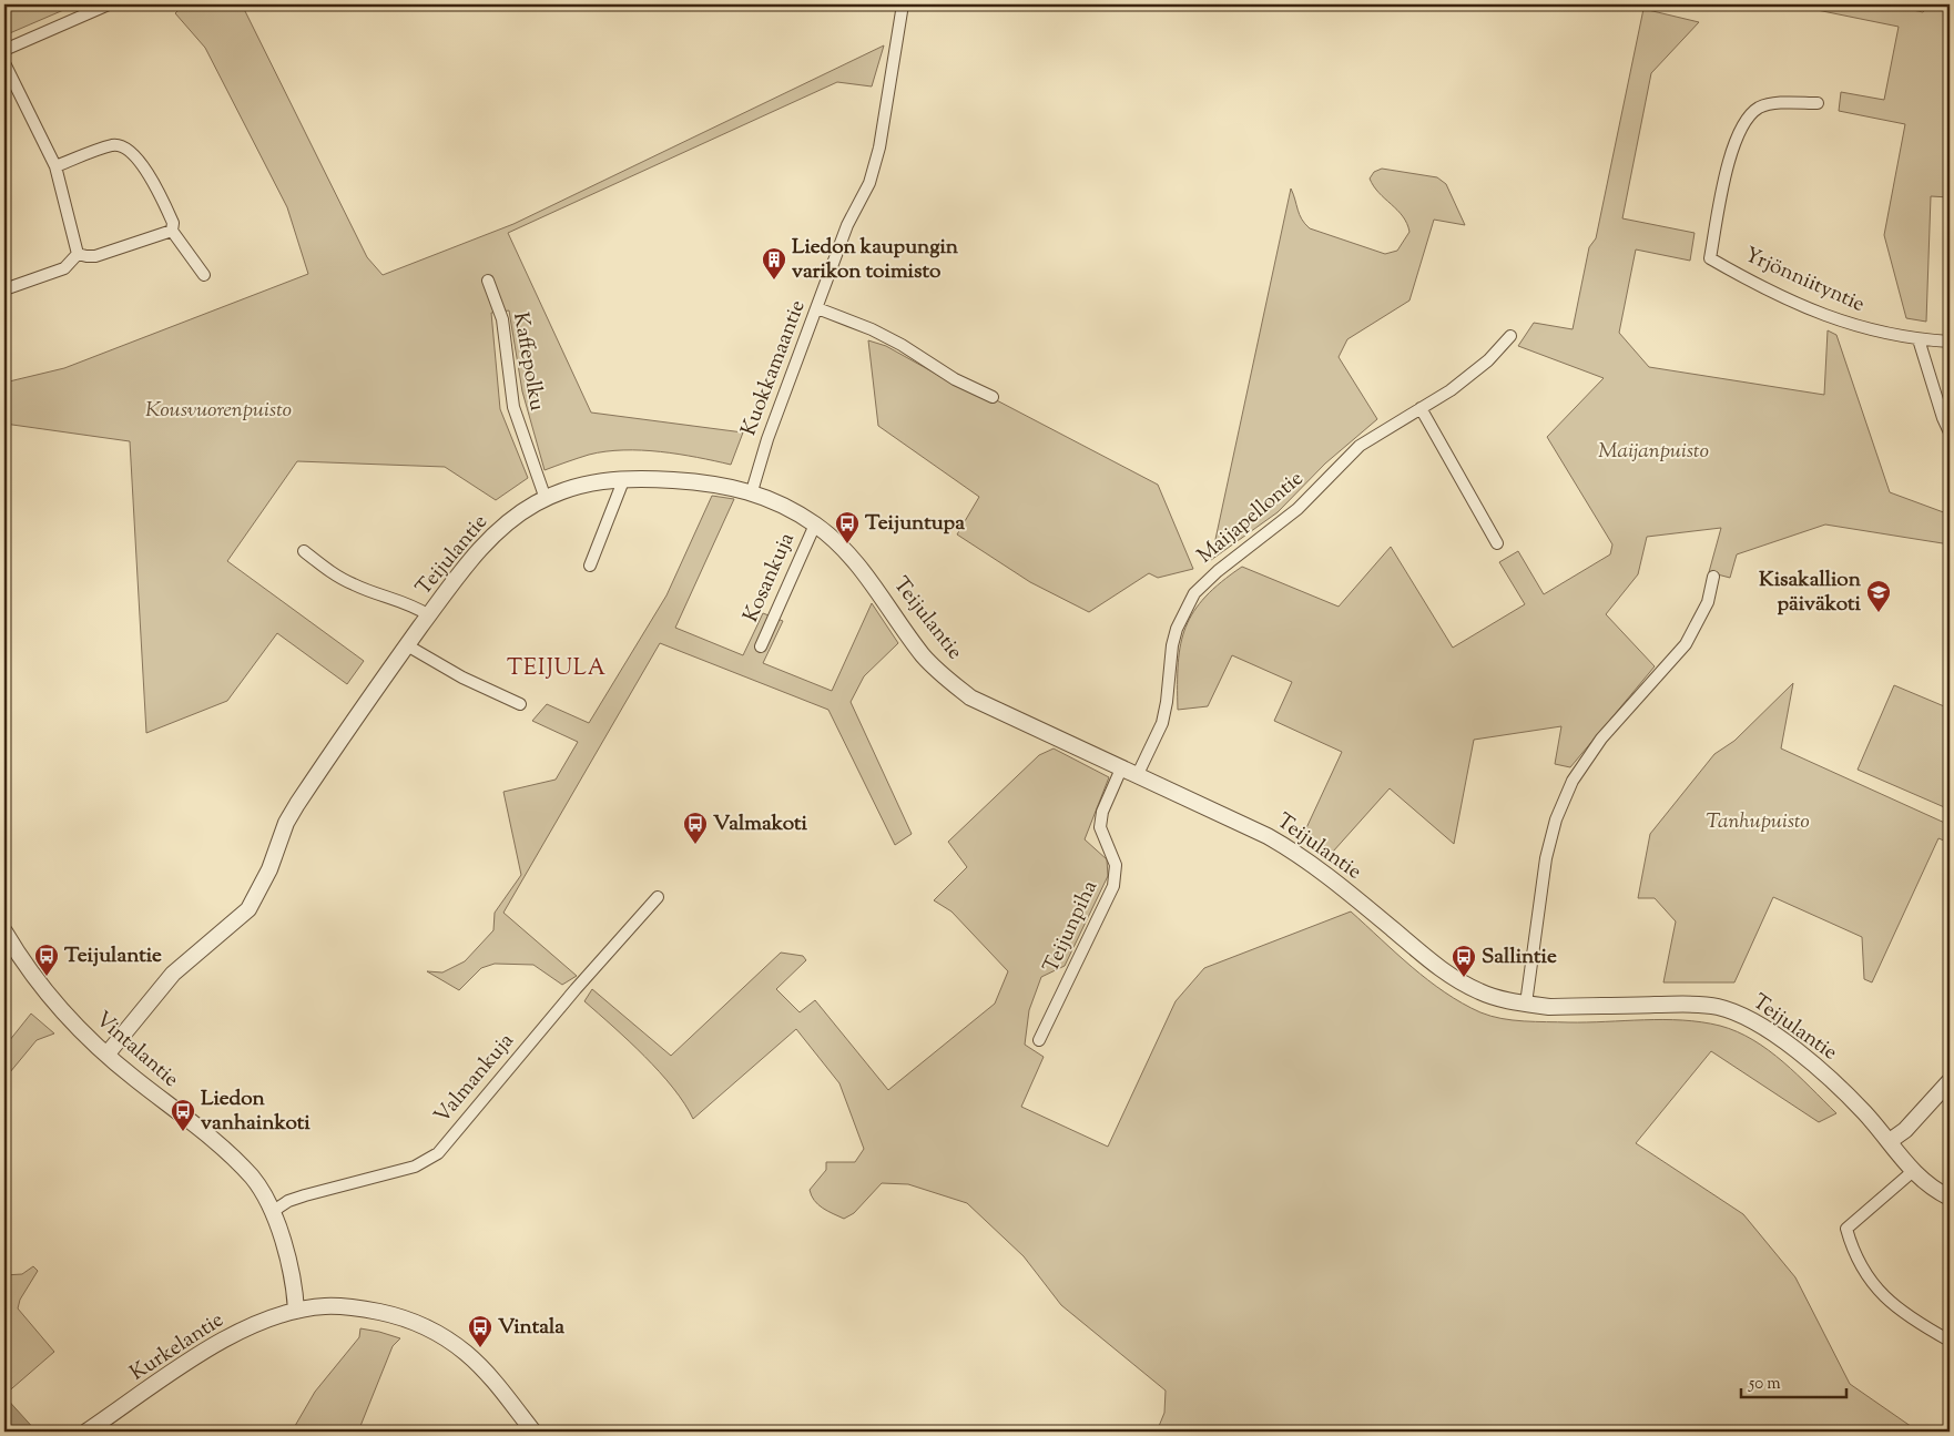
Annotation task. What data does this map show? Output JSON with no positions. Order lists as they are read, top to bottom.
{
  "streets": {
    "street": [
      "Yrjönniityntie",
      "Kaffepolku",
      "Kuokkamaantie",
      "Maijapellontie",
      "Teijulantie",
      "Kosankuja",
      "Teijunpiha",
      "Vintalantie",
      "Valmankuja",
      "Kurkelantie"
    ]
  },
  "crossings": [
    ["Kaffepolku", "Teijulantie"],
    ["Kuokkamaantie", "Teijulantie"],
    ["Maijapellontie", "Teijulantie"],
    ["Teijulantie", "Kosankuja"],
    ["Teijulantie", "Teijunpiha"],
    ["Teijulantie", "Vintalantie"],
    ["Vintalantie", "Valmankuja"],
    ["Vintalantie", "Kurkelantie"]
  ],
  "districts": ["TEIJULA"],
  "parks": ["Kousvuorenpuisto", "Maijanpuisto", "Tanhupuisto"],
  "places": {
    "building": ["Liedon kaupungin varikon toimisto"],
    "bus stop": [
      "Teijuntupa",
      "Valmakoti",
      "Teijulantie",
      "Sallintie",
      "Liedon vanhainkoti",
      "Vintala"
    ],
    "school or university": ["Kisakallion päiväkoti"]
  },
  "scale_bar": "50 m"
}
